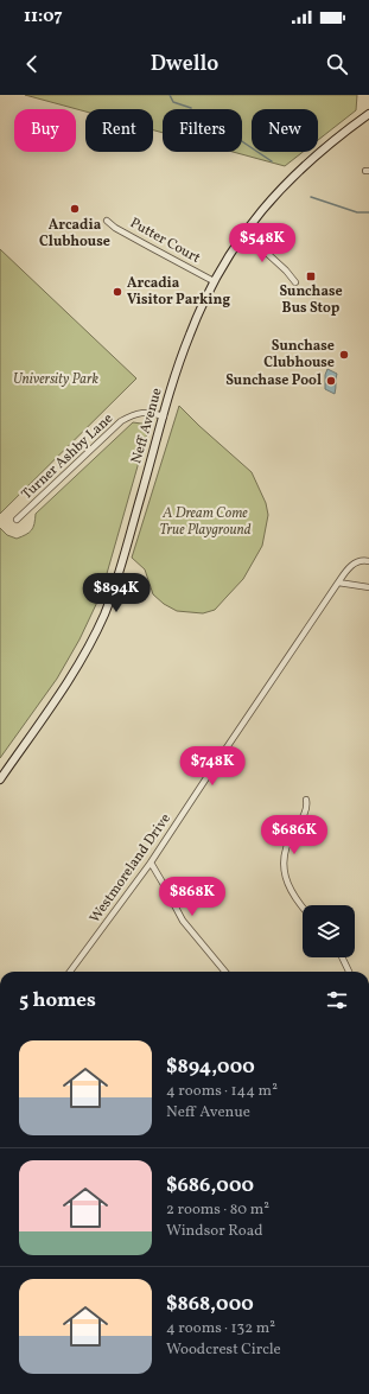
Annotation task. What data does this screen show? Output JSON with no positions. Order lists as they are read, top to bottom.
{
  "streets": {
    "main road": ["Neff Avenue"],
    "street": ["Putter Court", "Turner Ashby Lane", "Westmoreland Drive"]
  },
  "crossings": [
    ["Putter Court", "Neff Avenue"],
    ["Neff Avenue", "Turner Ashby Lane"]
  ],
  "parks": ["University Park", "A Dream Come True Playground"],
  "places": {
    "other": [
      "Arcadia Clubhouse",
      "Arcadia Visitor Parking",
      "Sunchase Clubhouse",
      "Sunchase Pool"
    ],
    "transit": ["Sunchase Bus Stop"]
  },
  "page": {
    "status": "11:07",
    "header": "Dwello",
    "chip": [
      "Buy",
      "Rent",
      "Filters",
      "New"
    ],
    "price": [
      "$548K",
      "$894K",
      "$748K",
      "$686K",
      "$868K"
    ],
    "heading": "5 homes",
    "list": [
      {
        "name": "$894,000",
        "note": "4 rooms · 144 m² · Neff Avenue"
      },
      {
        "name": "$686,000",
        "note": "2 rooms · 80 m² · Windsor Road"
      },
      {
        "name": "$868,000",
        "note": "4 rooms · 132 m² · Woodcrest Circle"
      }
    ]
  }
}
